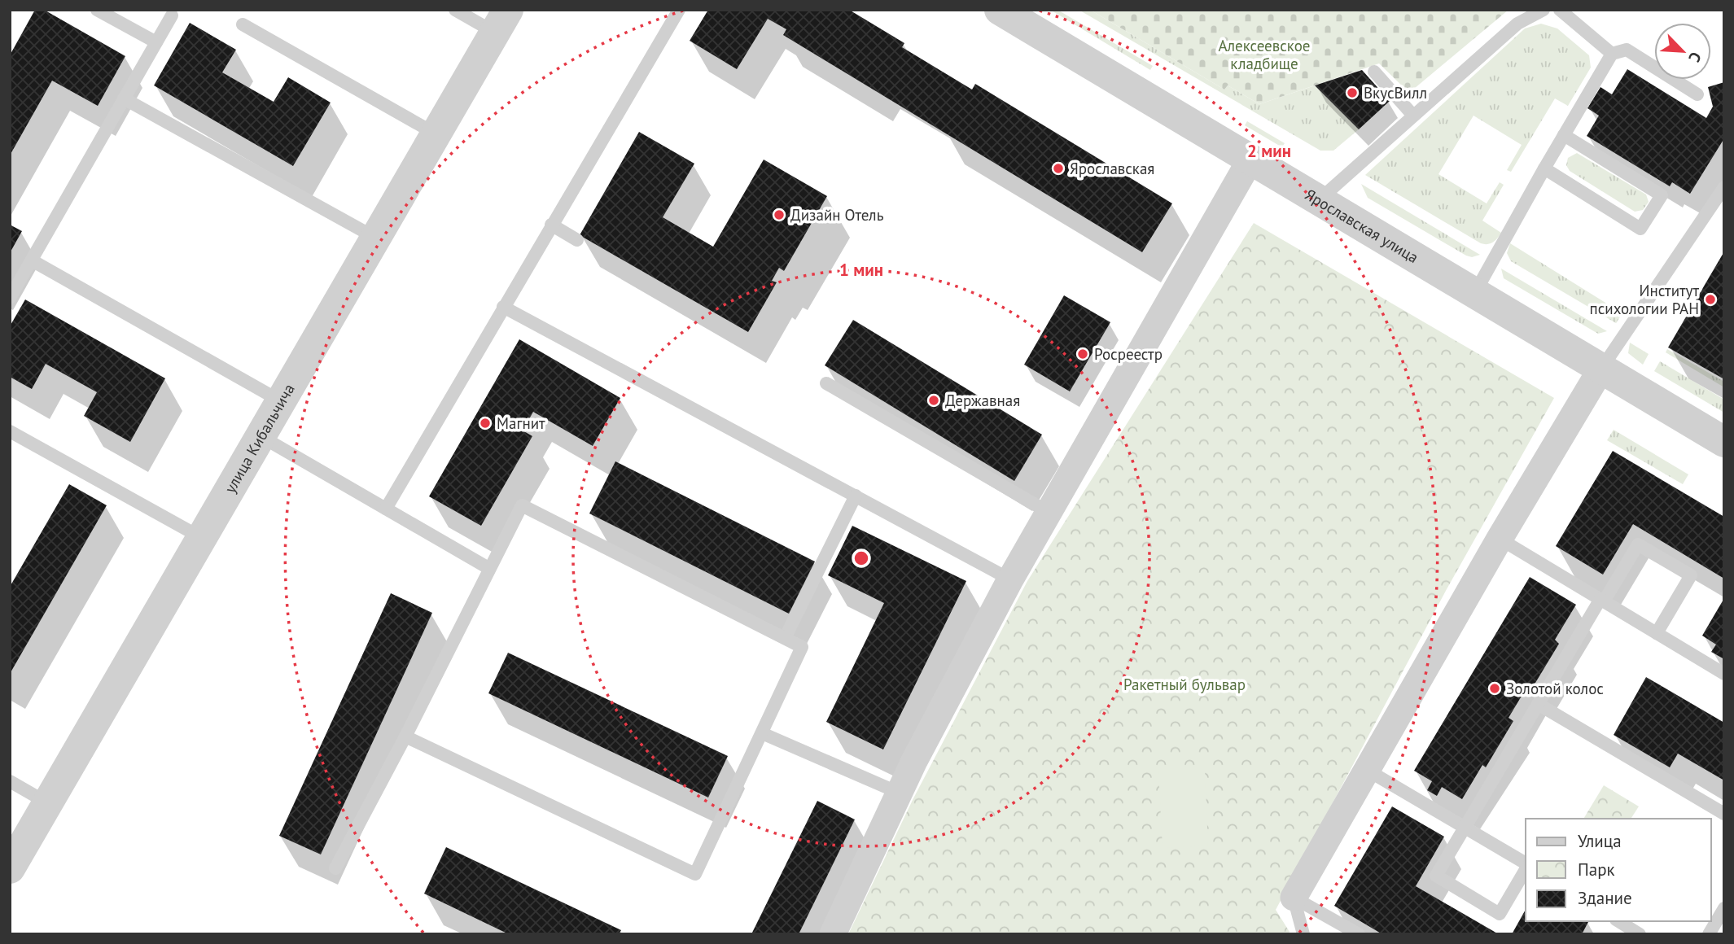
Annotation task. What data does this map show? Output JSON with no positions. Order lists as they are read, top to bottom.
{
  "streets": {
    "street": ["Ярославская улица", "улица Кибальчича"]
  },
  "parks": ["Алексеевское кладбище", "Ракетный бульвар"],
  "places": [
    "ВкусВилл",
    "Ярославская",
    "Дизайн Отель",
    "Институт психологии РАН",
    "Росреестр",
    "Державная",
    "Магнит",
    "Золотой колос"
  ],
  "legend": ["Улица", "Парк", "Здание"],
  "north": "bottom right",
  "rings": ["2 мин", "1 мин"]
}
